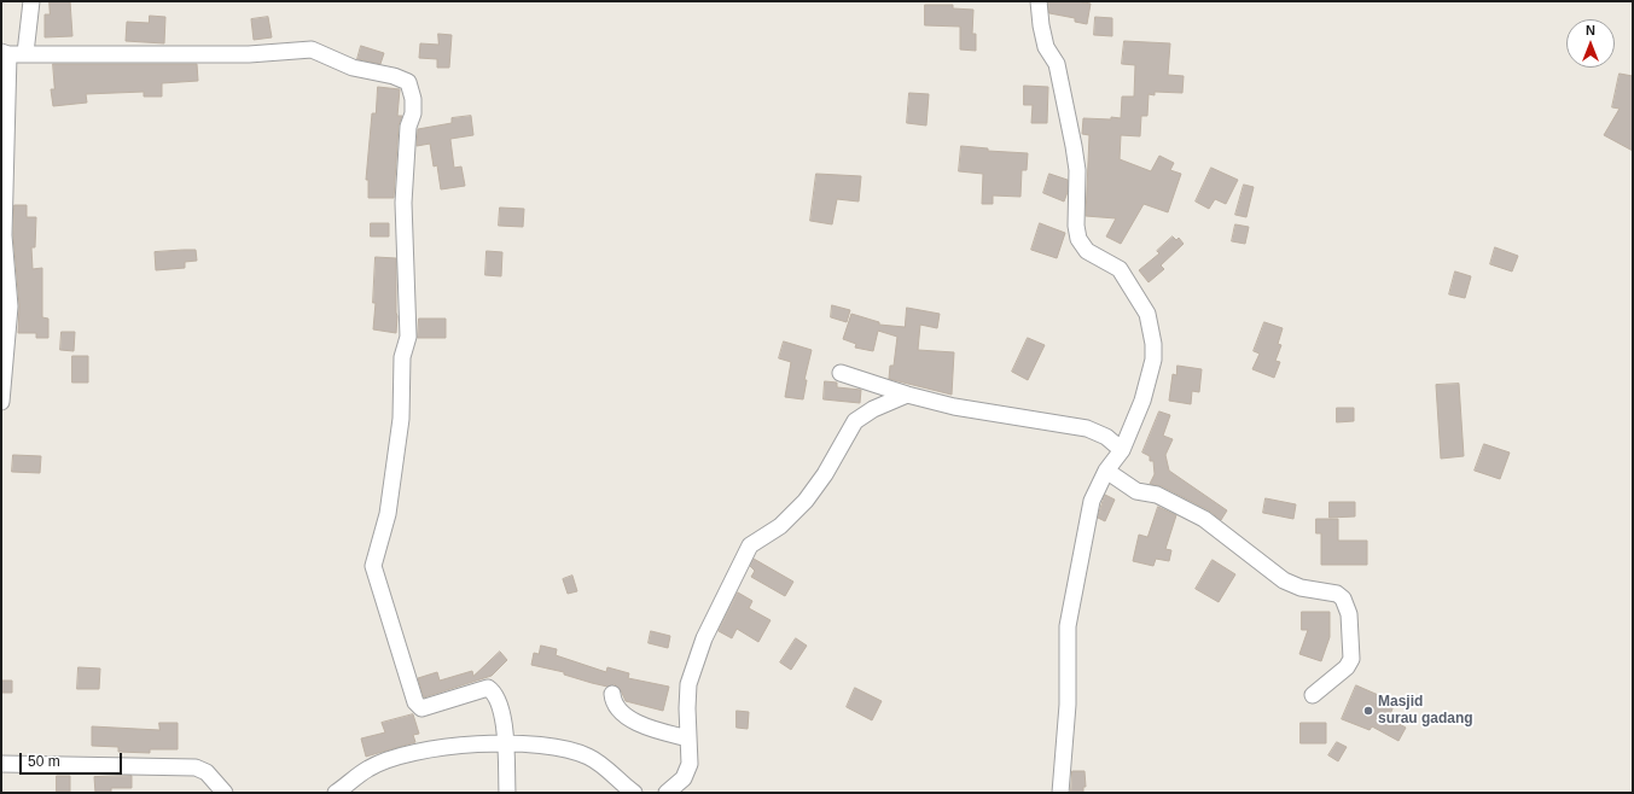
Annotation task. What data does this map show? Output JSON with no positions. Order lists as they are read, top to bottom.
{
  "places": ["Masjid surau gadang"],
  "scale_bar": "50 m",
  "north": "top"
}
